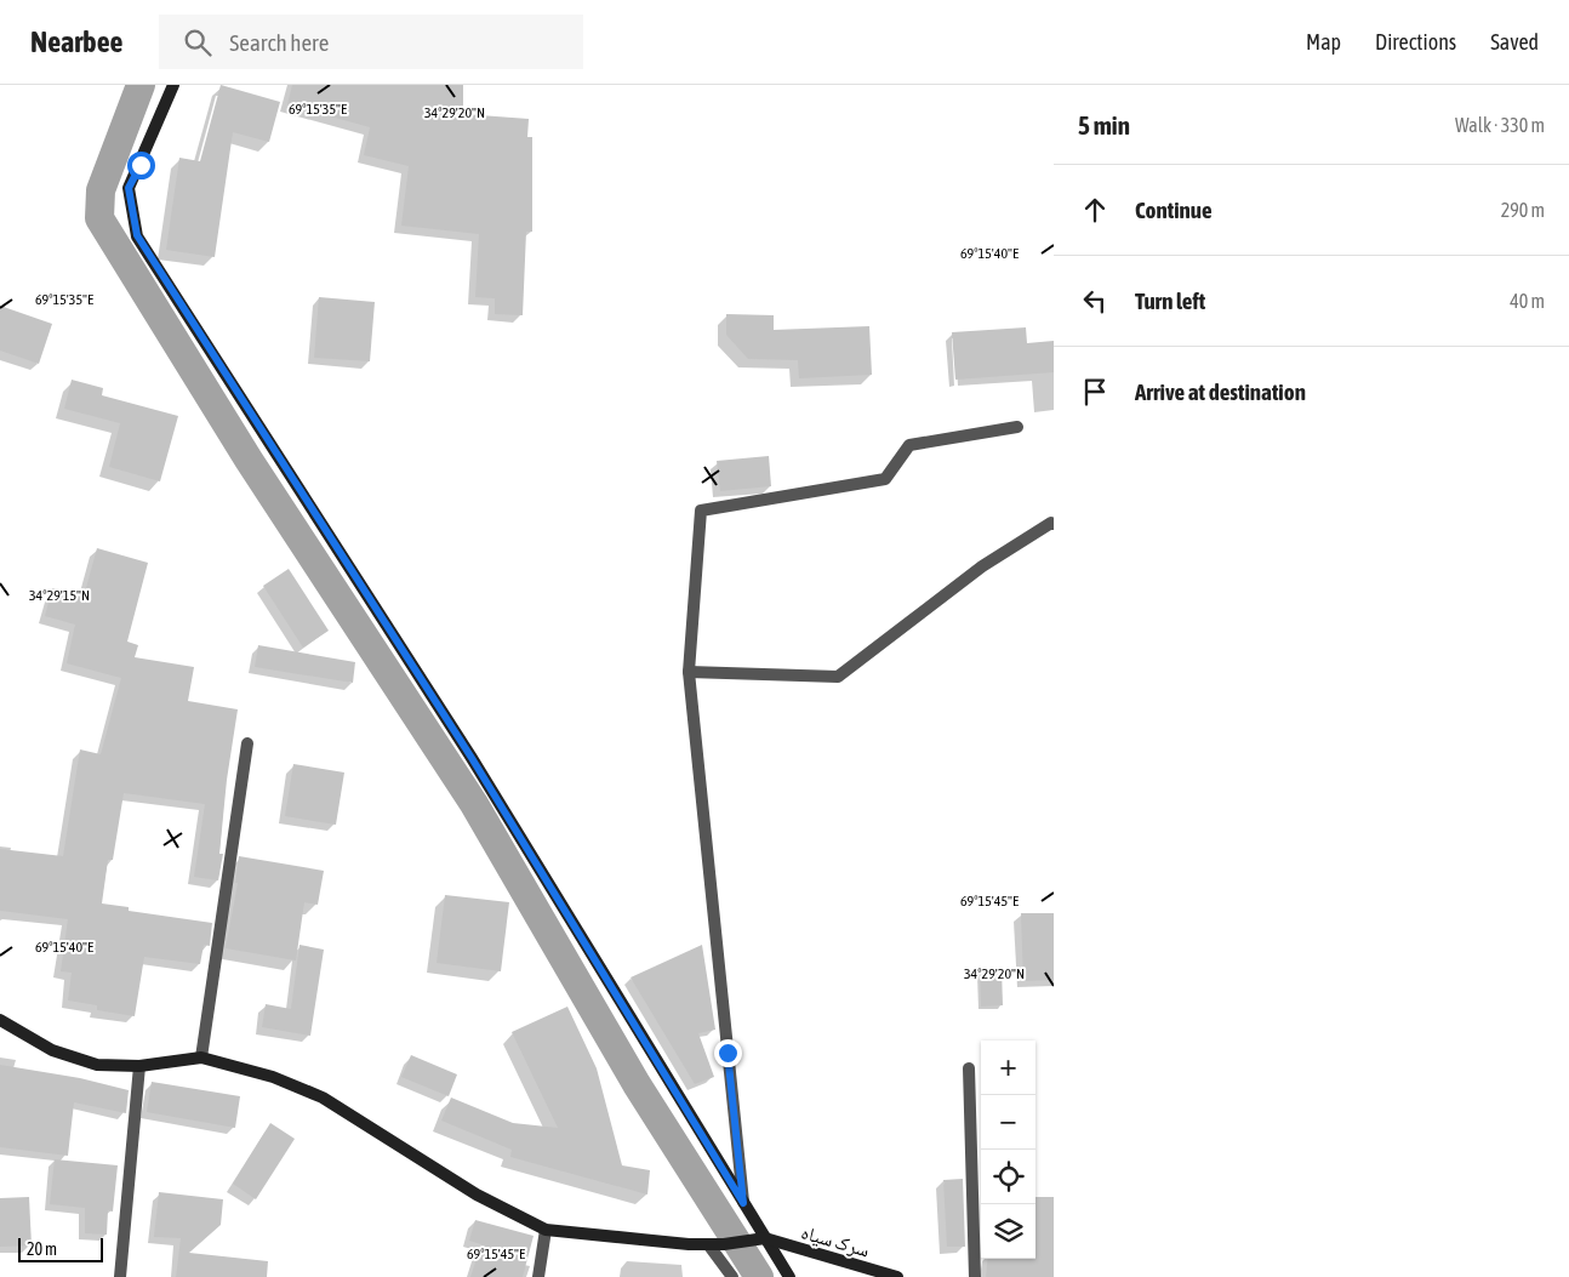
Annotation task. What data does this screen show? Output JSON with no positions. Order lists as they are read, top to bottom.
{
  "streets": {
    "street": ["سرک سیاه"]
  },
  "scale_bar": "20 m",
  "page": {
    "header": "Nearbee",
    "search": "Search here",
    "nav": ["Map", "Directions", "Saved"],
    "heading": ["5 min", "Walk · 330 m"],
    "list": [
      ["Continue", "290 m"],
      ["Turn left", "40 m"],
      "Arrive at destination"
    ],
    "map_buttons": ["+", "−"],
    "scale": "20 m"
  },
  "coordinates": [
    "69°15'35\"E",
    "34°29'20\"N",
    "69°15'40\"E",
    "34°29'15\"N",
    "69°15'45\"E"
  ]
}
